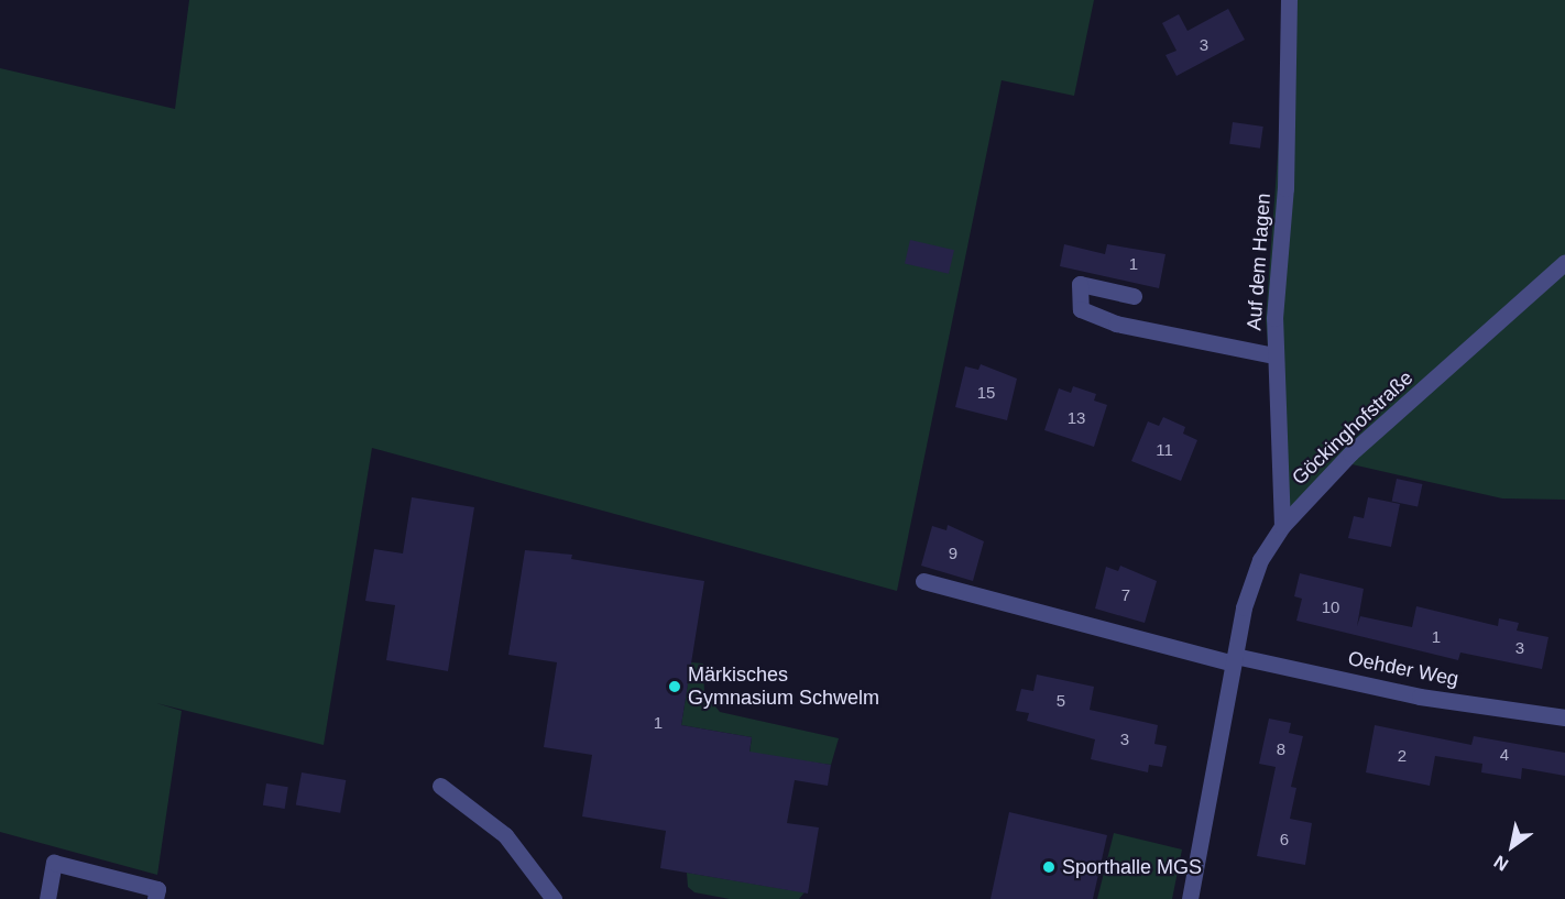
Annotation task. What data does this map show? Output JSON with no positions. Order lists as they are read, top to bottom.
{
  "streets": {
    "street": ["Auf dem Hagen", "Göckinghofstraße", "Oehder Weg"]
  },
  "crossings": [
    ["Auf dem Hagen", "Göckinghofstraße"],
    ["Göckinghofstraße", "Oehder Weg"]
  ],
  "places": ["Märkisches Gymnasium Schwelm", "Sporthalle MGS"],
  "house_numbers": [
    "3",
    "1",
    "15",
    "13",
    "11",
    "9",
    "7",
    "10",
    "1",
    "3",
    "5",
    "1",
    "3",
    "8",
    "4",
    "2",
    "6"
  ],
  "north": "bottom left"
}
